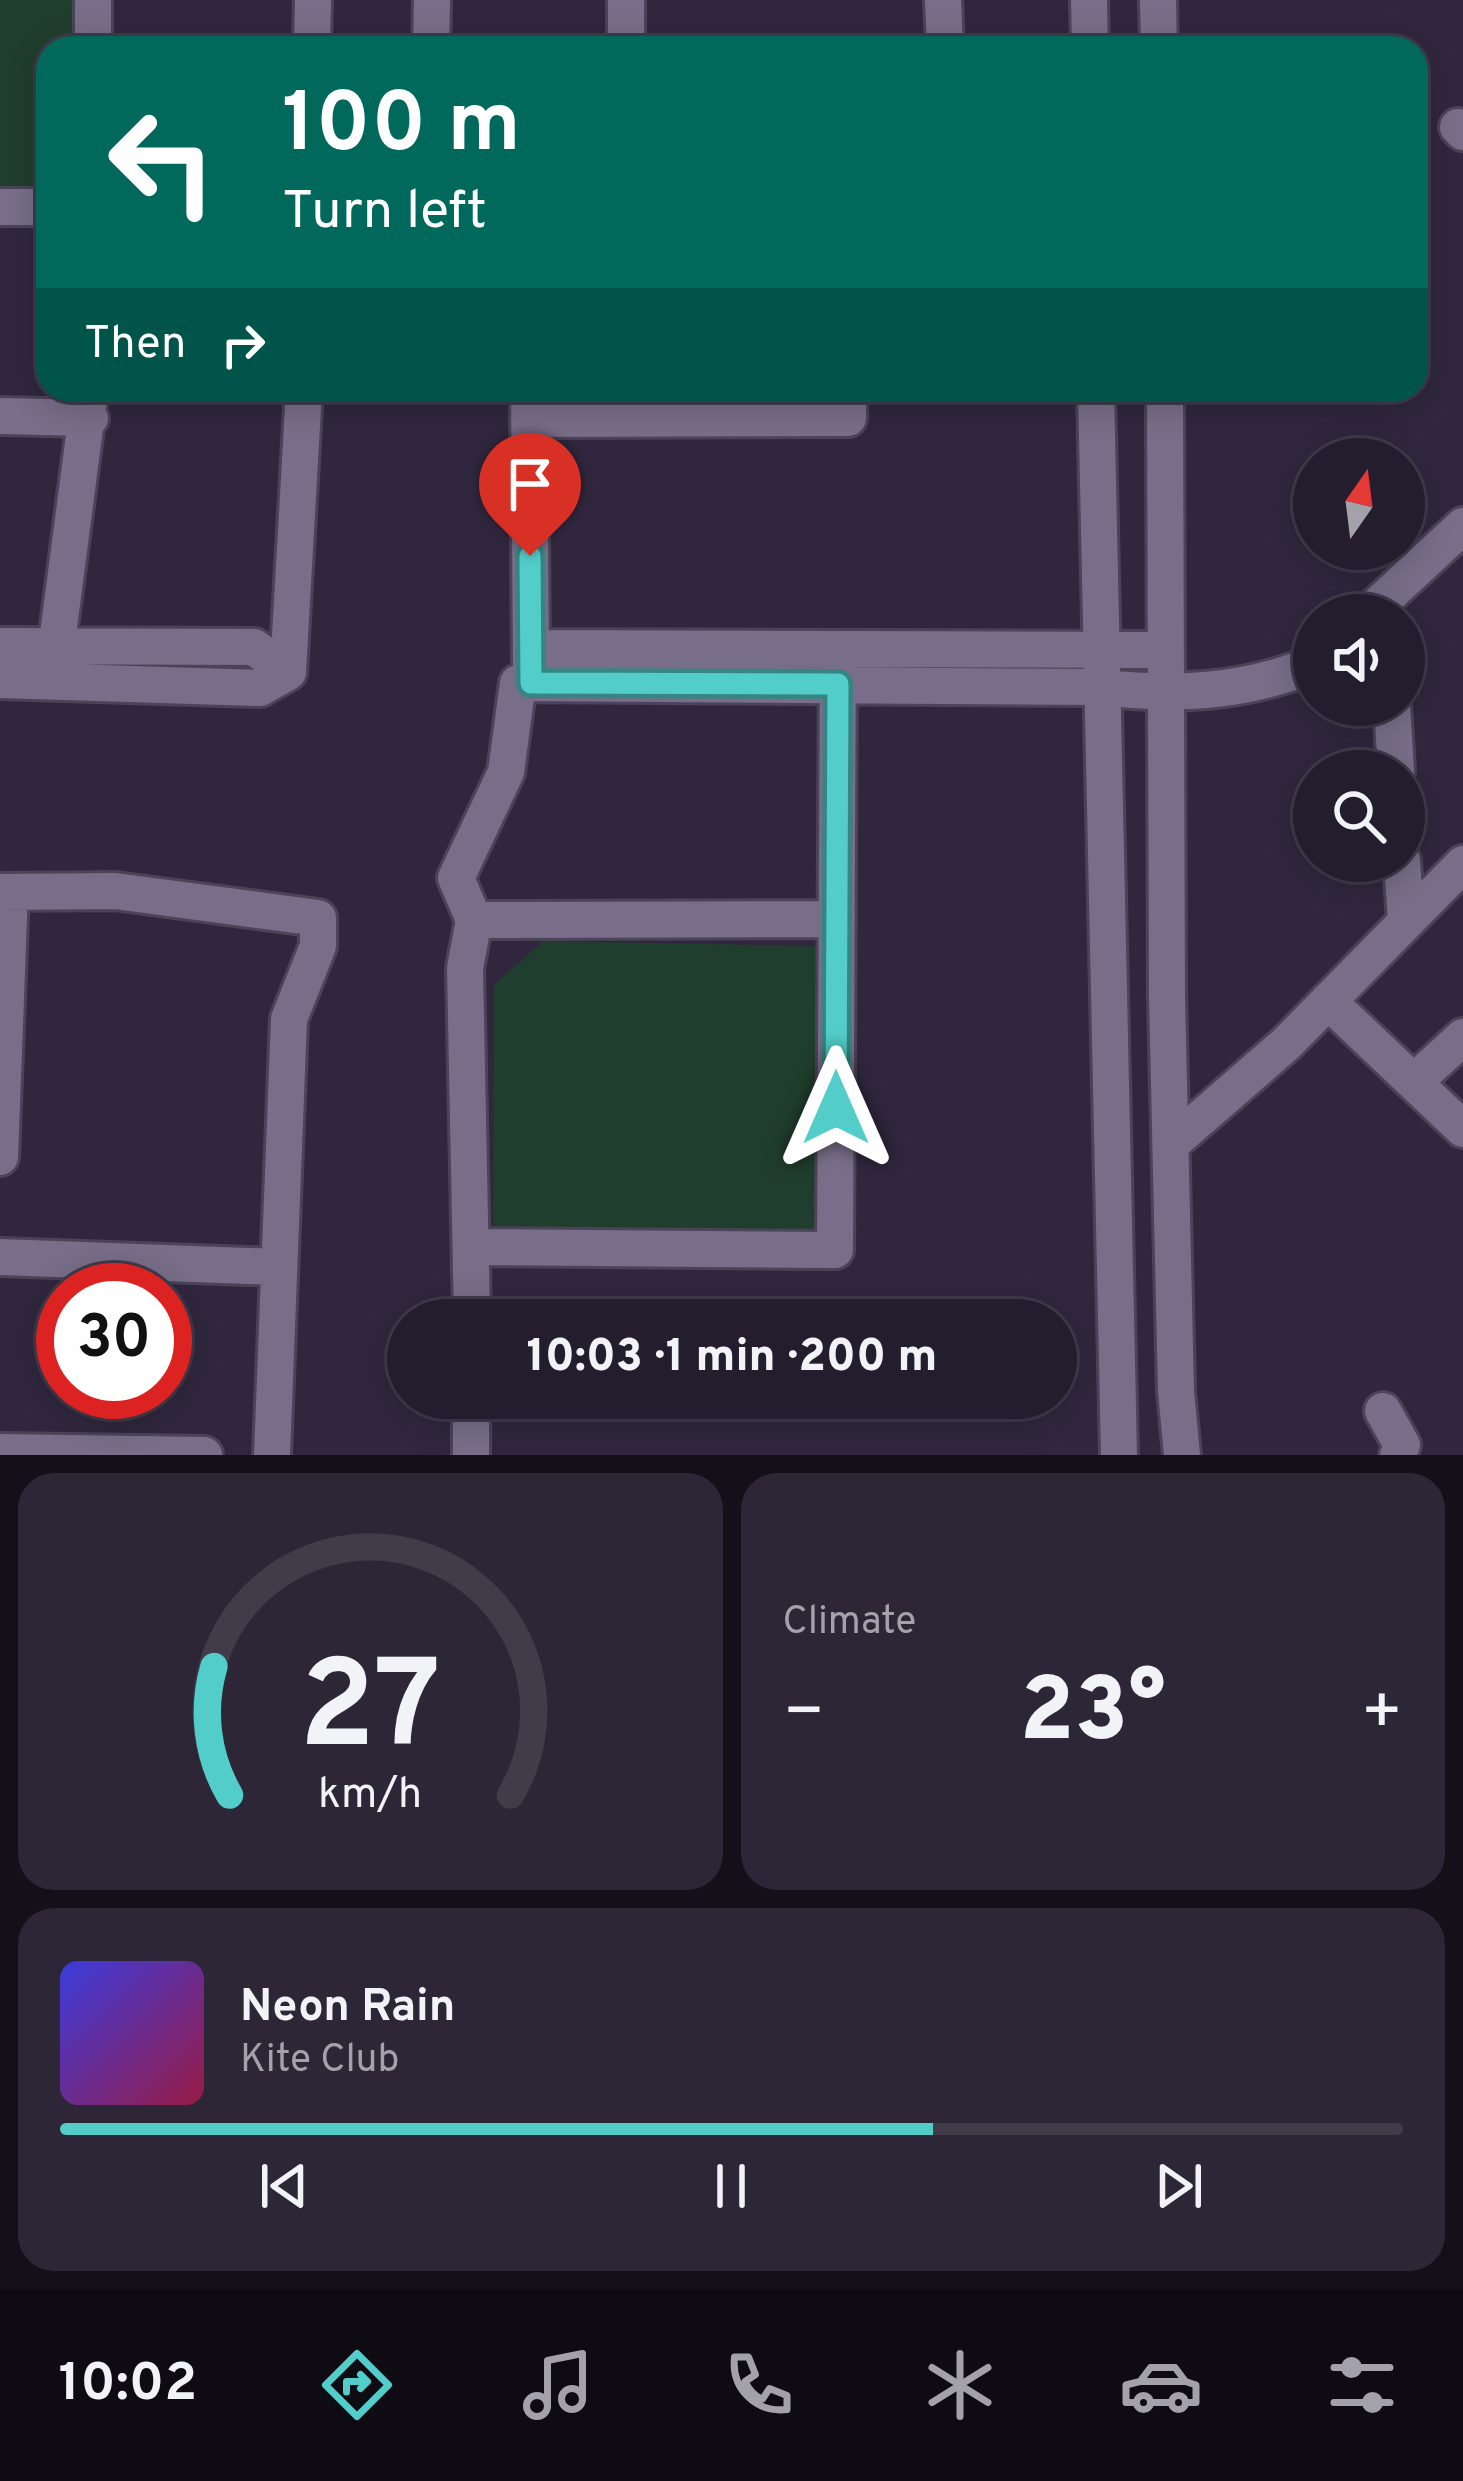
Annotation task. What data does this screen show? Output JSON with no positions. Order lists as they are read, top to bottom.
{
  "north": "top",
  "page": {
    "turn": ["100 m", "Turn left"],
    "then": "Then",
    "limit": "30",
    "trip": "10:03 · 1 min · 200 m",
    "tile": "Climate",
    "heat": ["−", "23°", "+"],
    "song": ["Neon Rain", "Kite Club"],
    "tabs": "10:02",
    "gauge": ["27", "km/h"]
  }
}
